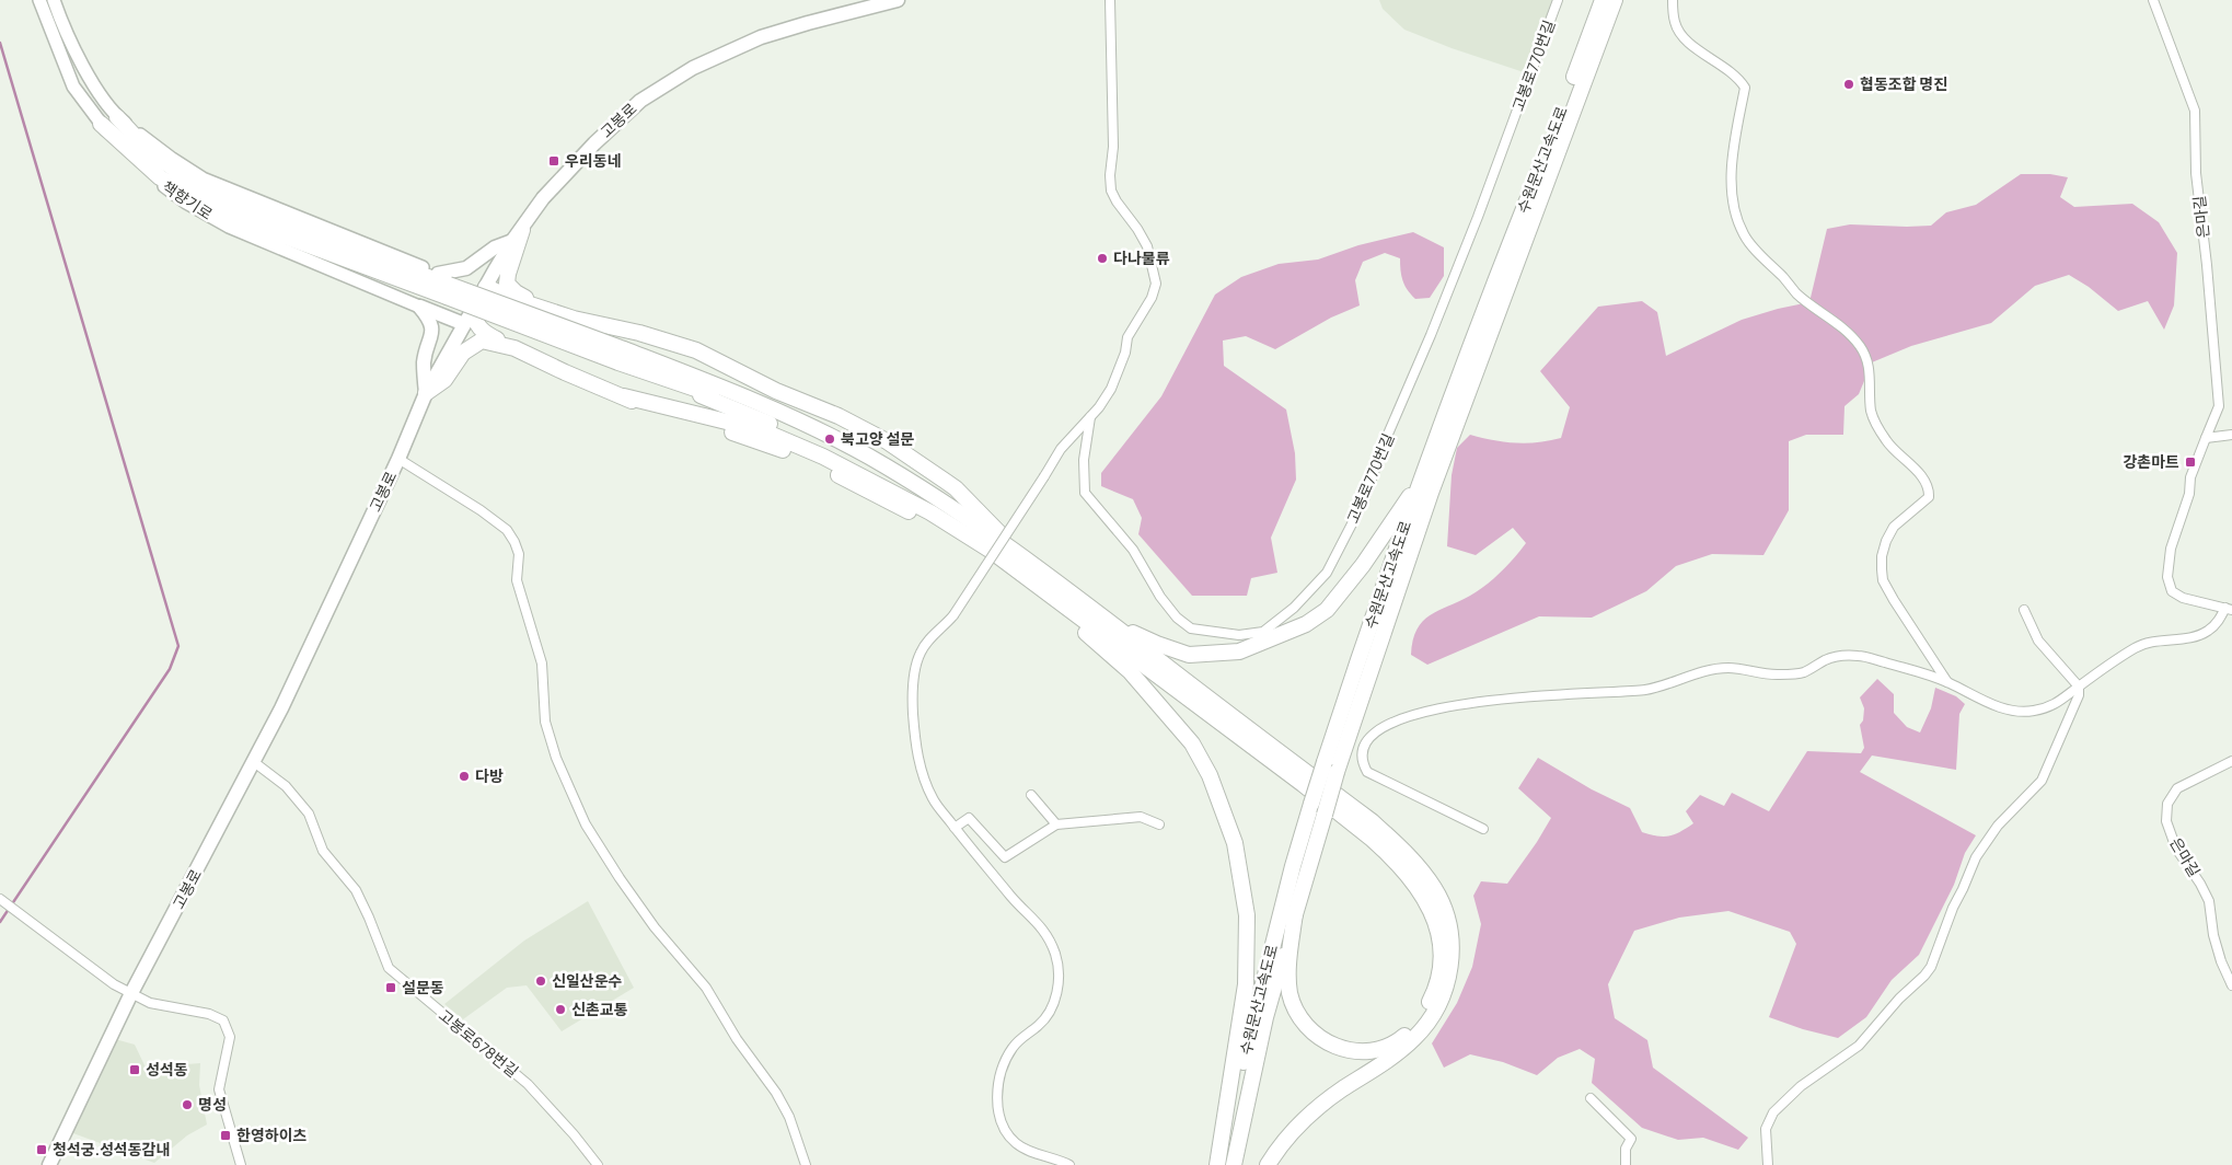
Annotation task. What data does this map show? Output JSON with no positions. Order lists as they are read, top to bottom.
{
  "streets": {
    "highway": ["수원문산고속도로"],
    "main road": ["고봉로", "책향기로"],
    "street": ["고봉로770번길", "은마길", "고봉로678번길"]
  },
  "crossings": [
    ["고봉로", "고봉로678번길"]
  ],
  "places": {
    "other": [
      "협동조합 명진",
      "다나물류",
      "북고양 설문",
      "다방",
      "신일산운수",
      "신촌교통",
      "명성"
    ],
    "transit": [
      "우리동네",
      "강촌마트",
      "설문동",
      "성석동",
      "한영하이츠",
      "청석궁.성석동감내"
    ]
  }
}
